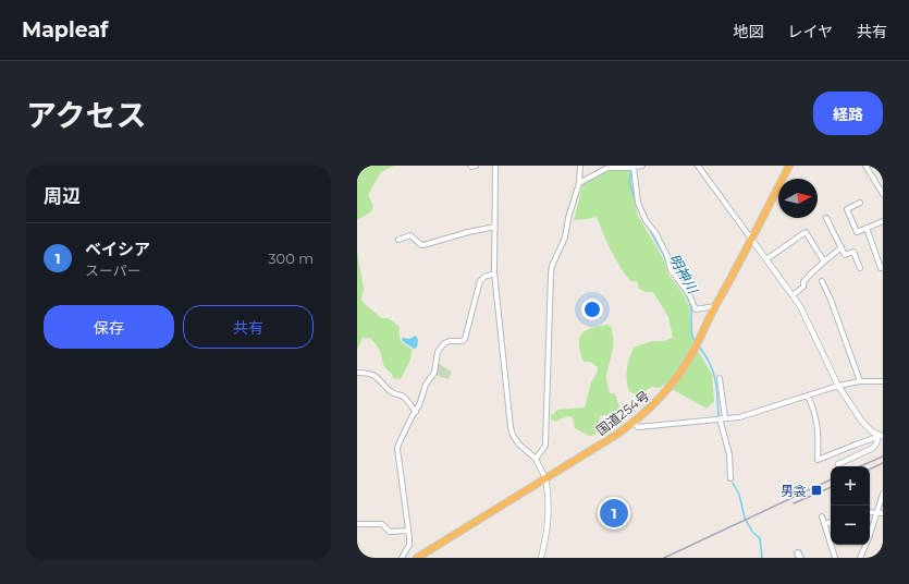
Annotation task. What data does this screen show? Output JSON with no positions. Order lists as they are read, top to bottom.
{
  "streets": {
    "highway": ["国道254号"]
  },
  "water": ["明神川"],
  "places": {
    "transit": ["男衾"]
  },
  "north": "right",
  "page": {
    "header": "Mapleaf",
    "nav": ["地図", "レイヤ", "共有"],
    "title": "アクセス",
    "buttons": [
      "経路",
      ["保存", "共有"]
    ],
    "heading": "周辺",
    "list": [
      {
        "mark": "1",
        "name": "ベイシア",
        "note": "スーパー",
        "value": "300 m"
      }
    ],
    "map_buttons": ["+", "−"],
    "pins": "1"
  }
}
